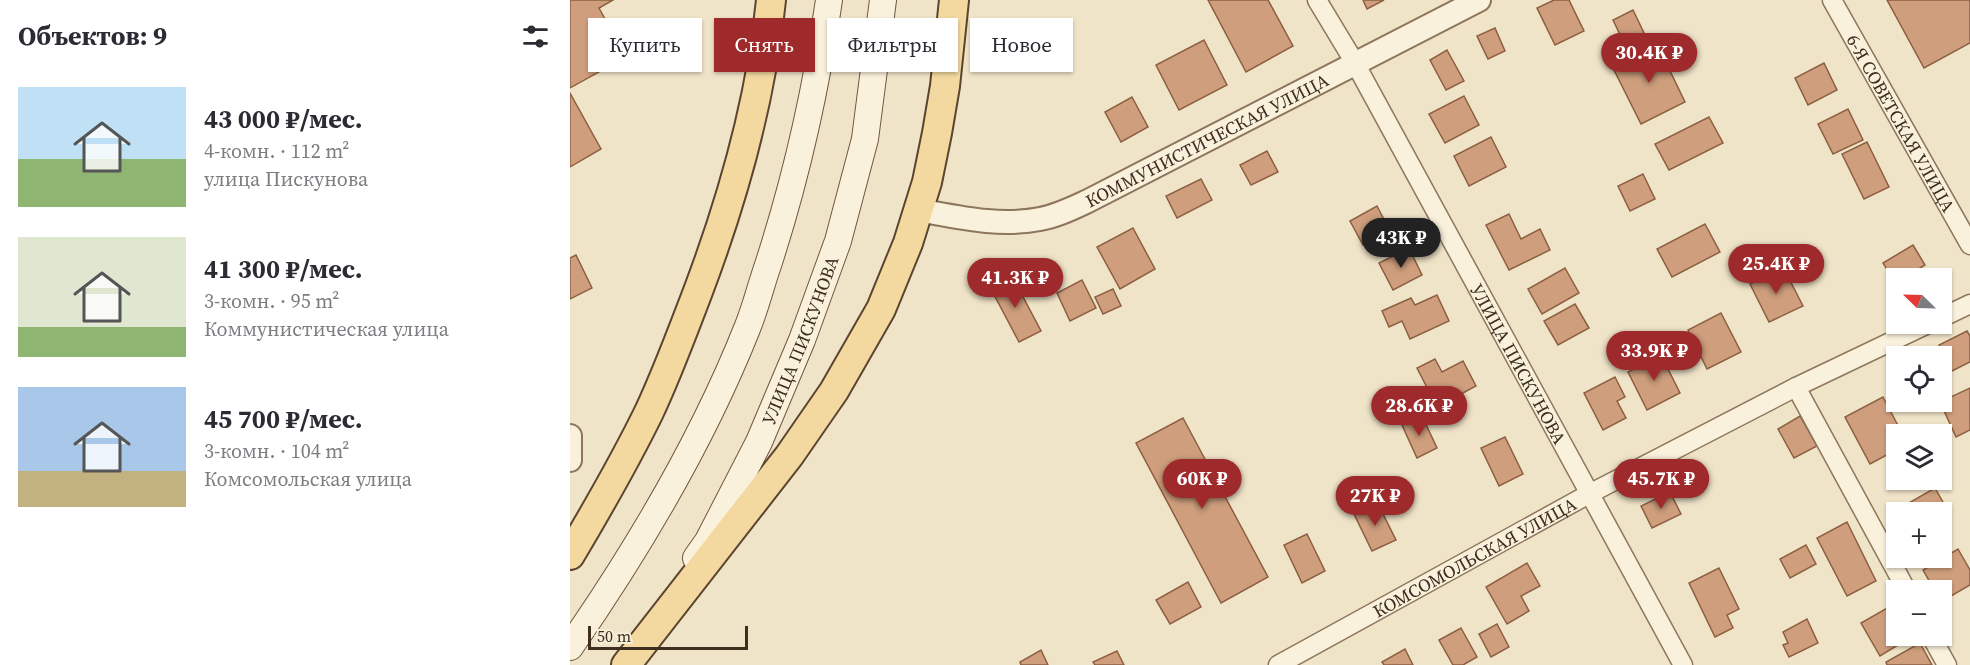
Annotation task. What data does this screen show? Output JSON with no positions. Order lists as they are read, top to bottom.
{
  "streets": {
    "main road": ["УЛИЦА ПИСКУНОВА"],
    "street": ["6-Я СОВЕТСКАЯ УЛИЦА", "КОММУНИСТИЧЕСКАЯ УЛИЦА", "КОМСОМОЛЬСКАЯ УЛИЦА"]
  },
  "crossings": [
    ["КОММУНИСТИЧЕСКАЯ УЛИЦА", "УЛИЦА ПИСКУНОВА"],
    ["УЛИЦА ПИСКУНОВА", "КОМСОМОЛЬСКАЯ УЛИЦА"]
  ],
  "scale_bar": "50 m",
  "north": "top left",
  "page": {
    "heading": "Объектов: 9",
    "chip": [
      "Купить",
      "Снять",
      "Фильтры",
      "Новое"
    ],
    "price": [
      "30.4K ₽",
      "43K ₽",
      "25.4K ₽",
      "41.3K ₽",
      "33.9K ₽",
      "28.6K ₽",
      "60K ₽",
      "45.7K ₽",
      "27K ₽"
    ],
    "list": [
      {
        "name": "43 000 ₽/мес.",
        "note": "4-комн. · 112 m² · улица Пискунова"
      },
      {
        "name": "41 300 ₽/мес.",
        "note": "3-комн. · 95 m² · Коммунистическая улица"
      },
      {
        "name": "45 700 ₽/мес.",
        "note": "3-комн. · 104 m² · Комсомольская улица"
      }
    ],
    "map_buttons": ["+", "−"],
    "scale": "50 m"
  }
}
